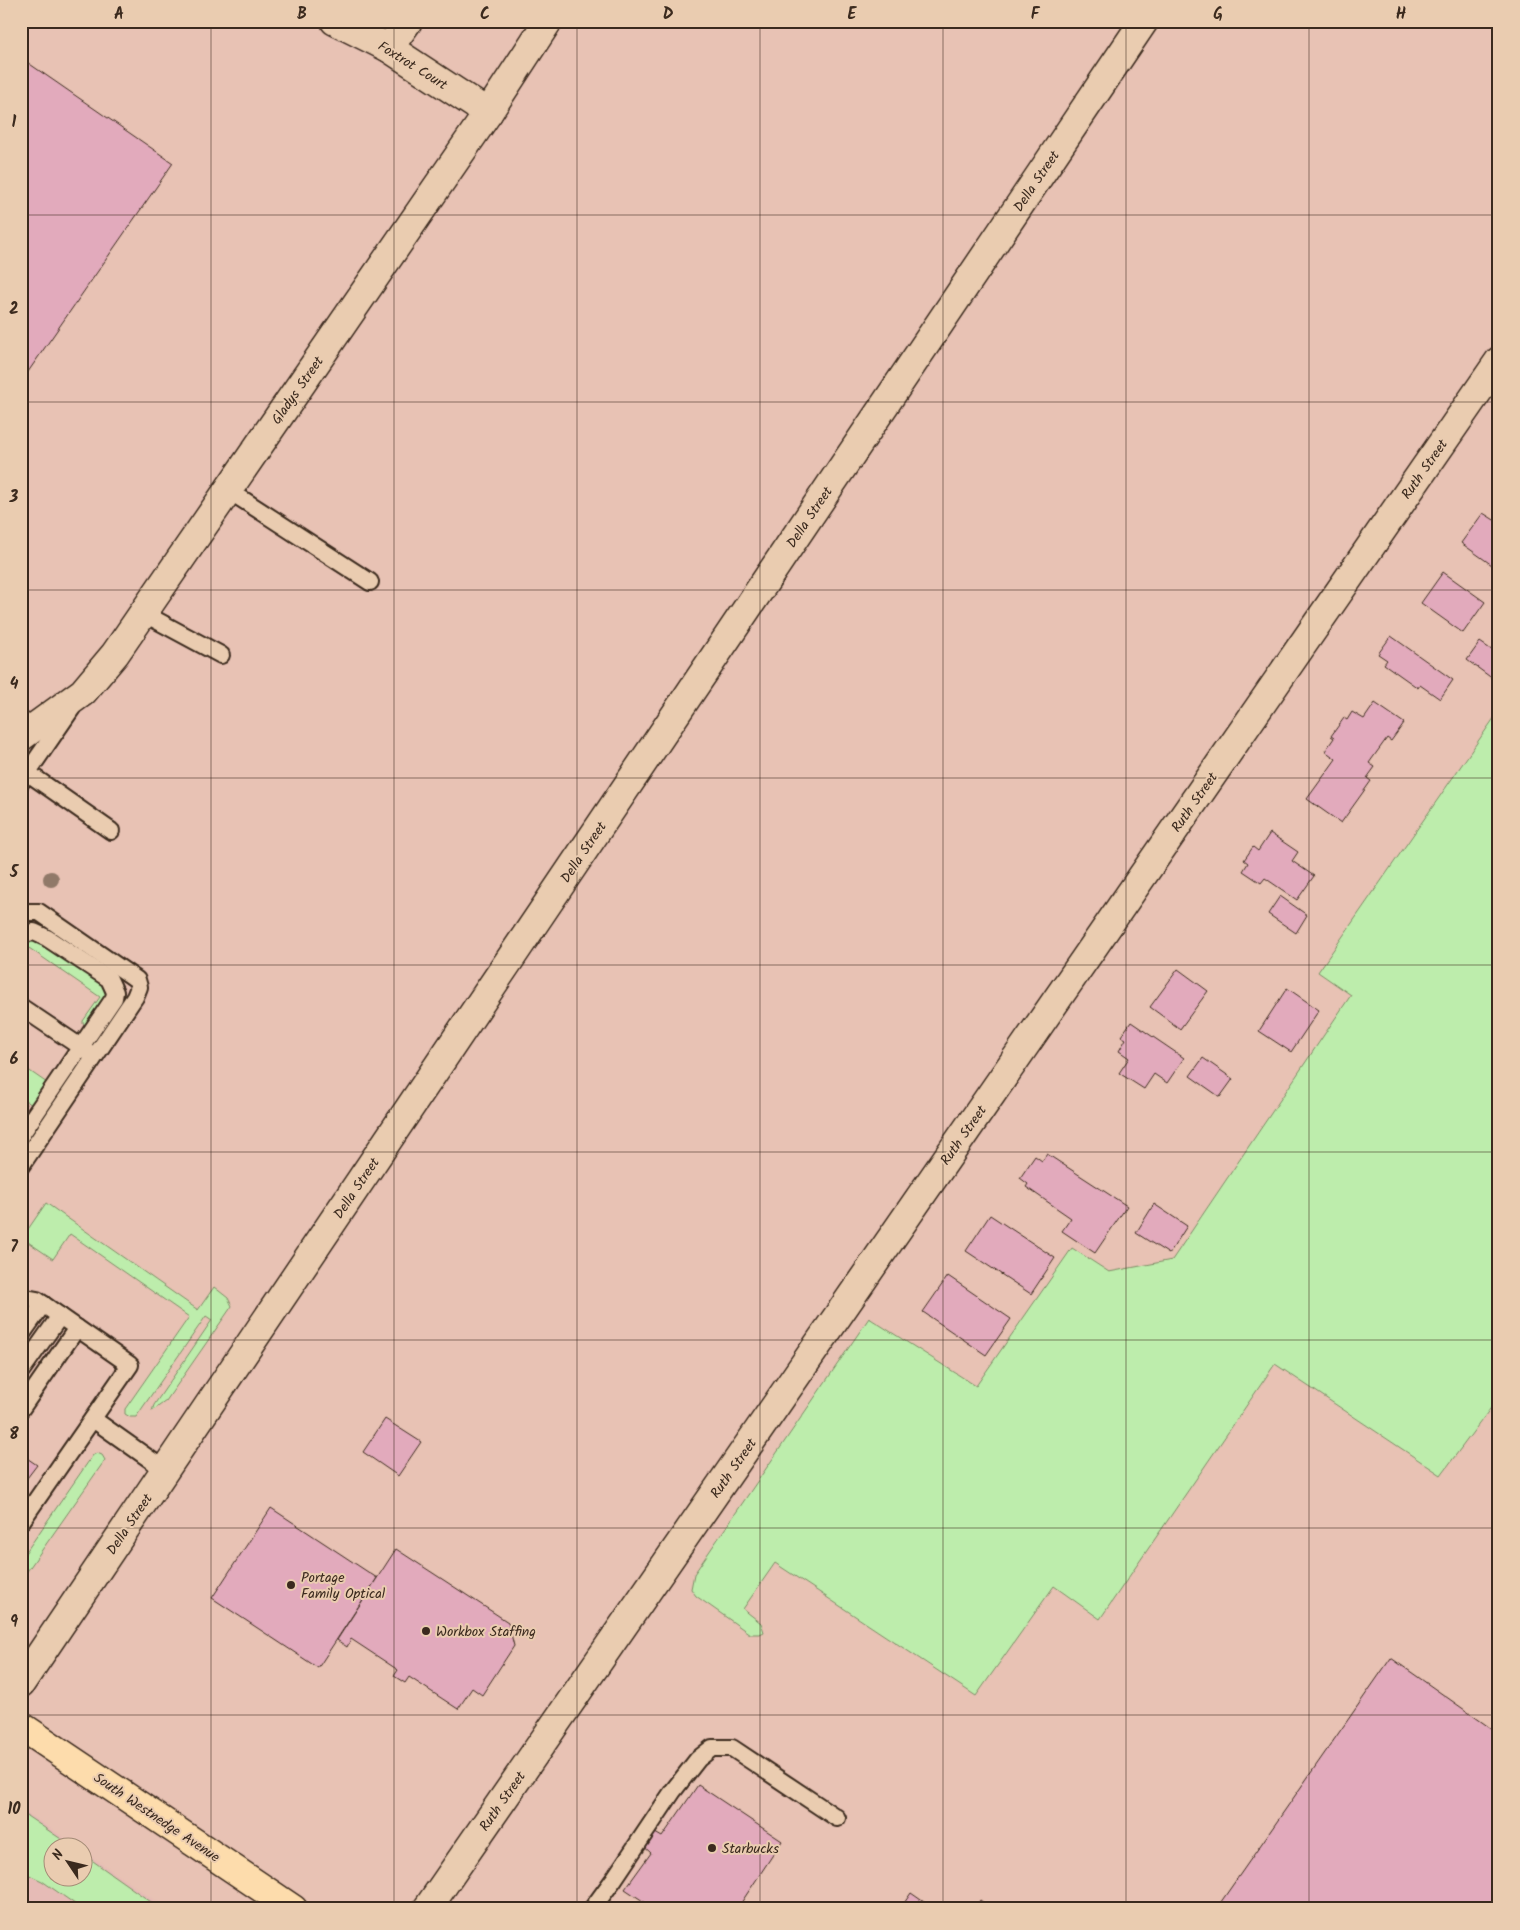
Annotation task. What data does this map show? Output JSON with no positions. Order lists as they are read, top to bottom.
{
  "streets": {
    "main road": ["South Westnedge Avenue"],
    "street": [
      "Foxtrot Court",
      "Della Street",
      "Gladys Street",
      "Ruth Street"
    ]
  },
  "crossings": [
    ["Foxtrot Court", "Gladys Street"]
  ],
  "places": ["Portage Family Optical", "Workbox Staffing", "Starbucks"],
  "north": "top left",
  "grid": {
    "columns": [
      "A",
      "B",
      "C",
      "D",
      "E",
      "F",
      "G",
      "H"
    ],
    "rows": [
      "1",
      "2",
      "3",
      "4",
      "5",
      "6",
      "7",
      "8",
      "9",
      "10"
    ]
  }
}
